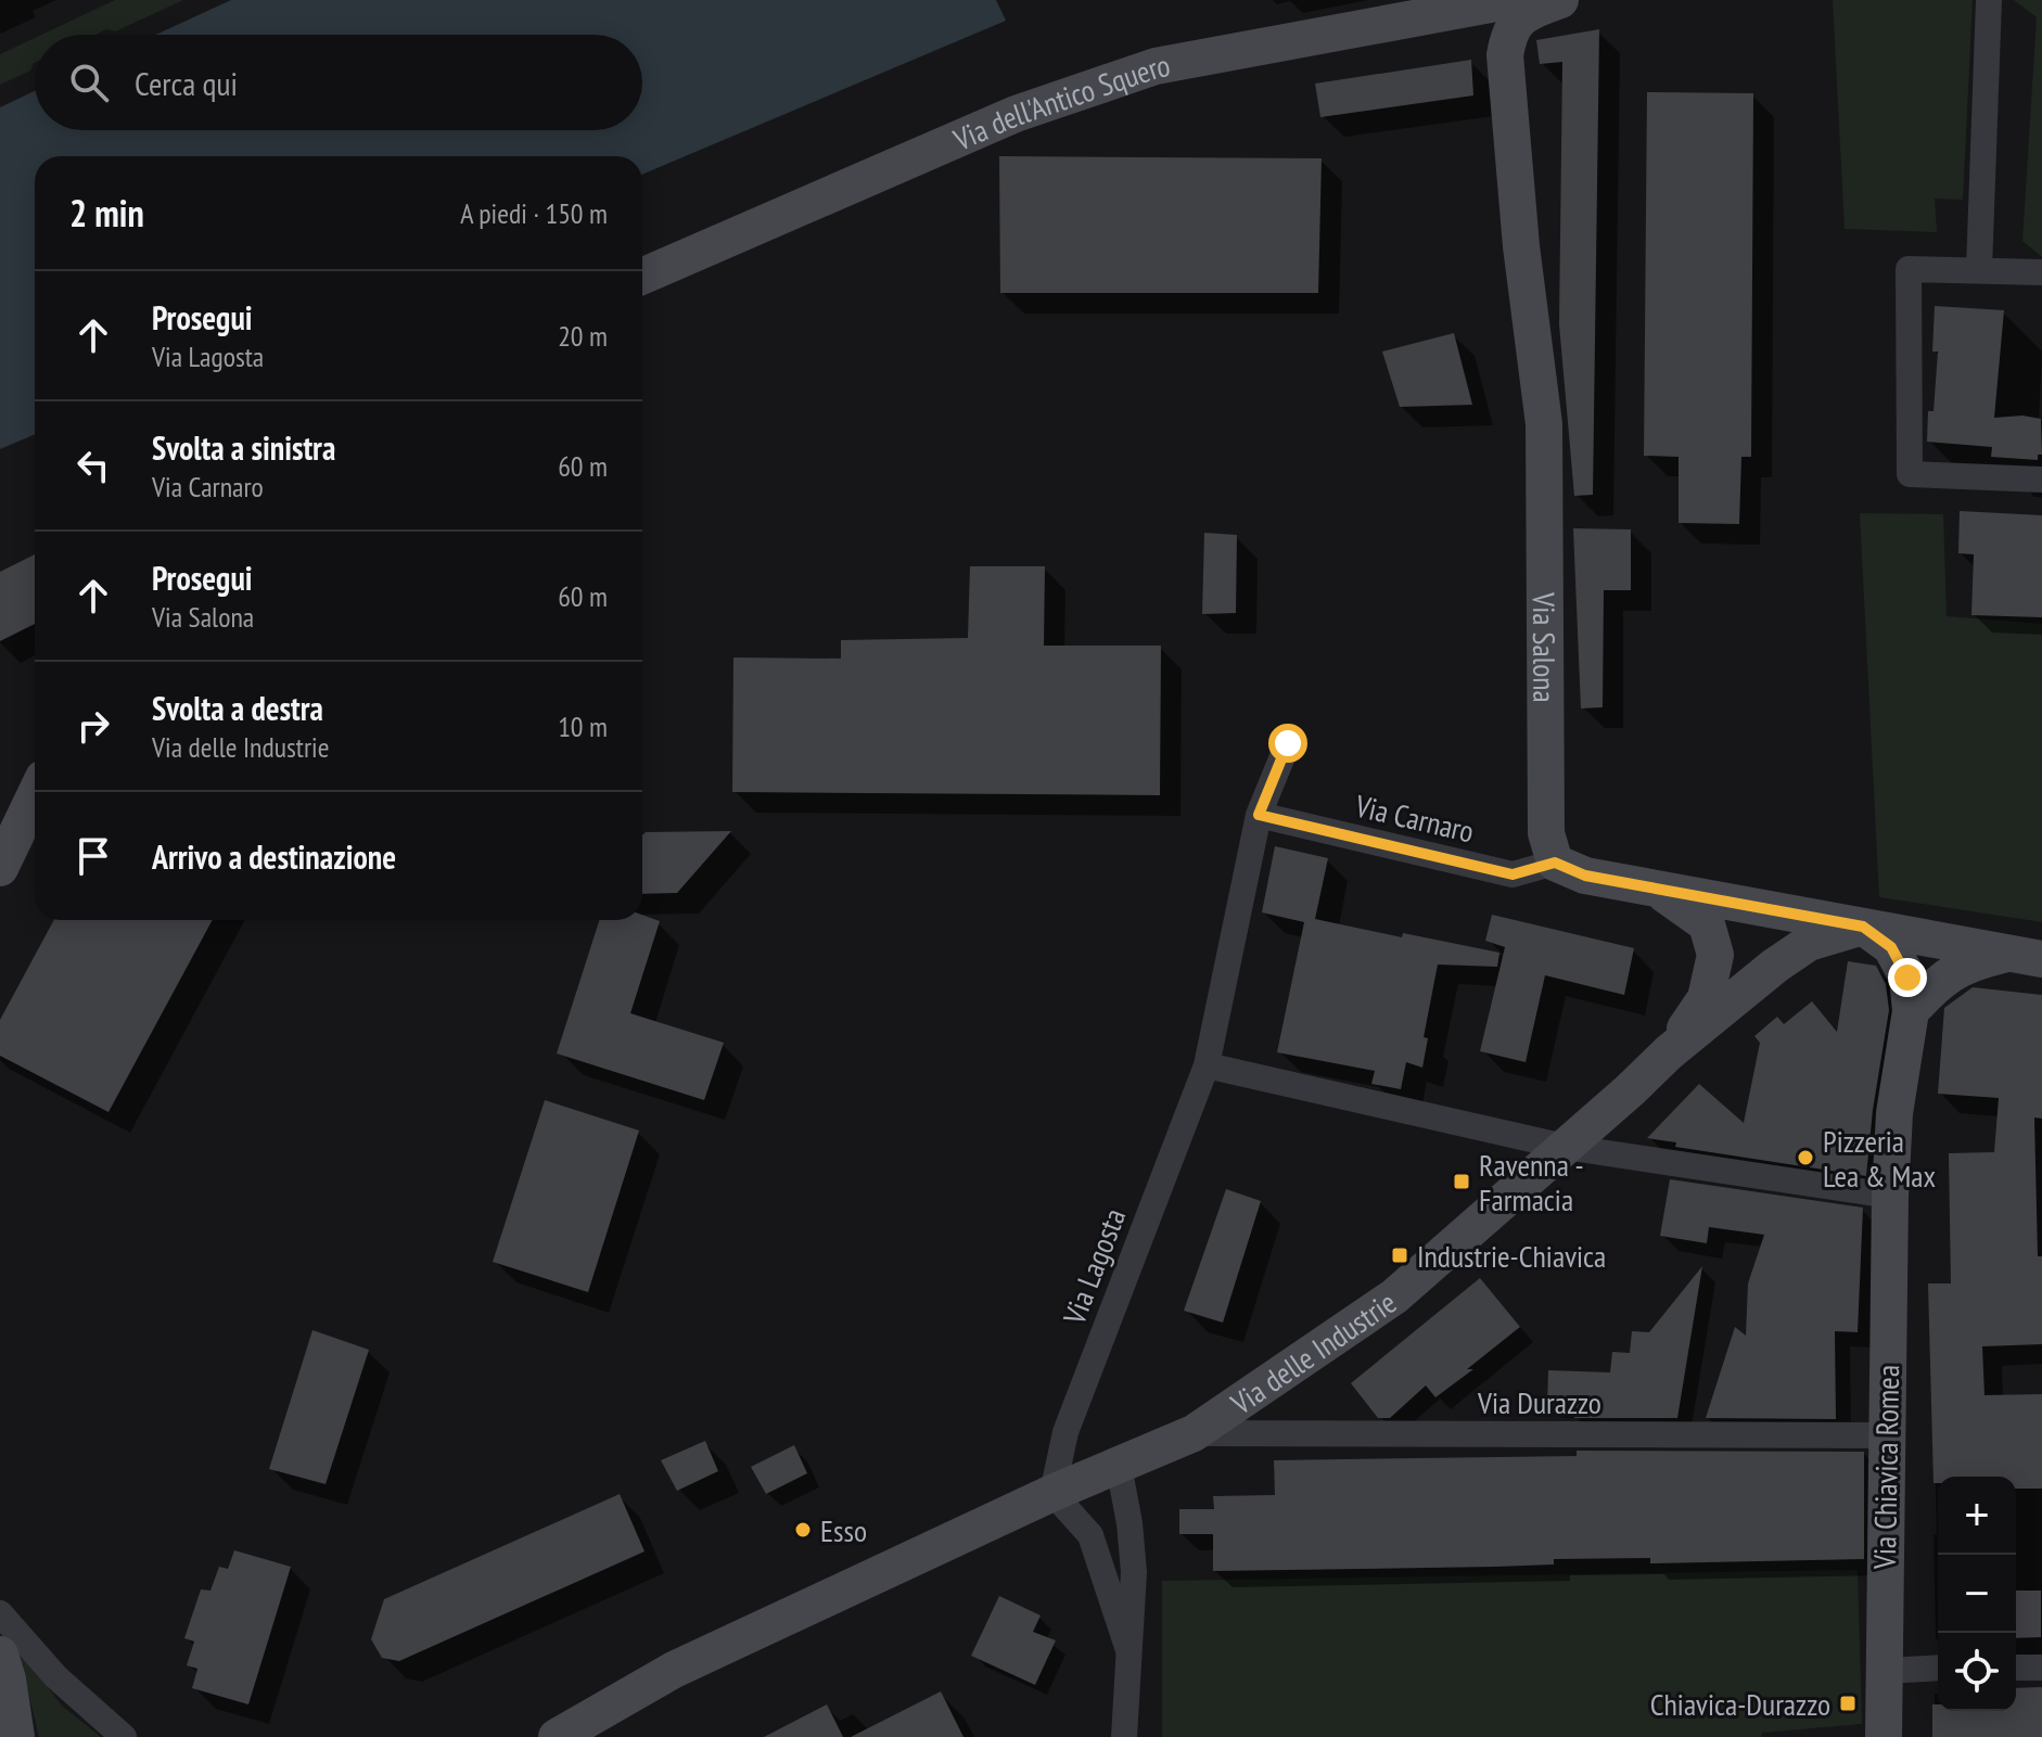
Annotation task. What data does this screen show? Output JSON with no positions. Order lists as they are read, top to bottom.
{
  "streets": {
    "street": [
      "Via dell'Antico Squero",
      "Via Salona",
      "Via Carnaro",
      "Via Lagosta",
      "Via delle Industrie",
      "Via Durazzo",
      "Via Chiavica Romea"
    ]
  },
  "crossings": [
    ["Via Salona", "Via Carnaro"],
    ["Via Carnaro", "Via Lagosta"],
    ["Via Lagosta", "Via delle Industrie"],
    ["Via delle Industrie", "Via Durazzo"],
    ["Via Durazzo", "Via Chiavica Romea"]
  ],
  "places": {
    "other": ["Pizzeria Lea & Max", "Esso"],
    "transit": ["Ravenna - Farmacia", "Industrie-Chiavica", "Chiavica-Durazzo"]
  },
  "page": {
    "search": "Cerca qui",
    "heading": ["2 min", "A piedi · 150 m"],
    "list": [
      ["Prosegui", "Via Lagosta", "20 m"],
      ["Svolta a sinistra", "Via Carnaro", "60 m"],
      ["Prosegui", "Via Salona", "60 m"],
      ["Svolta a destra", "Via delle Industrie", "10 m"],
      "Arrivo a destinazione"
    ],
    "map_buttons": ["+", "−"]
  }
}
